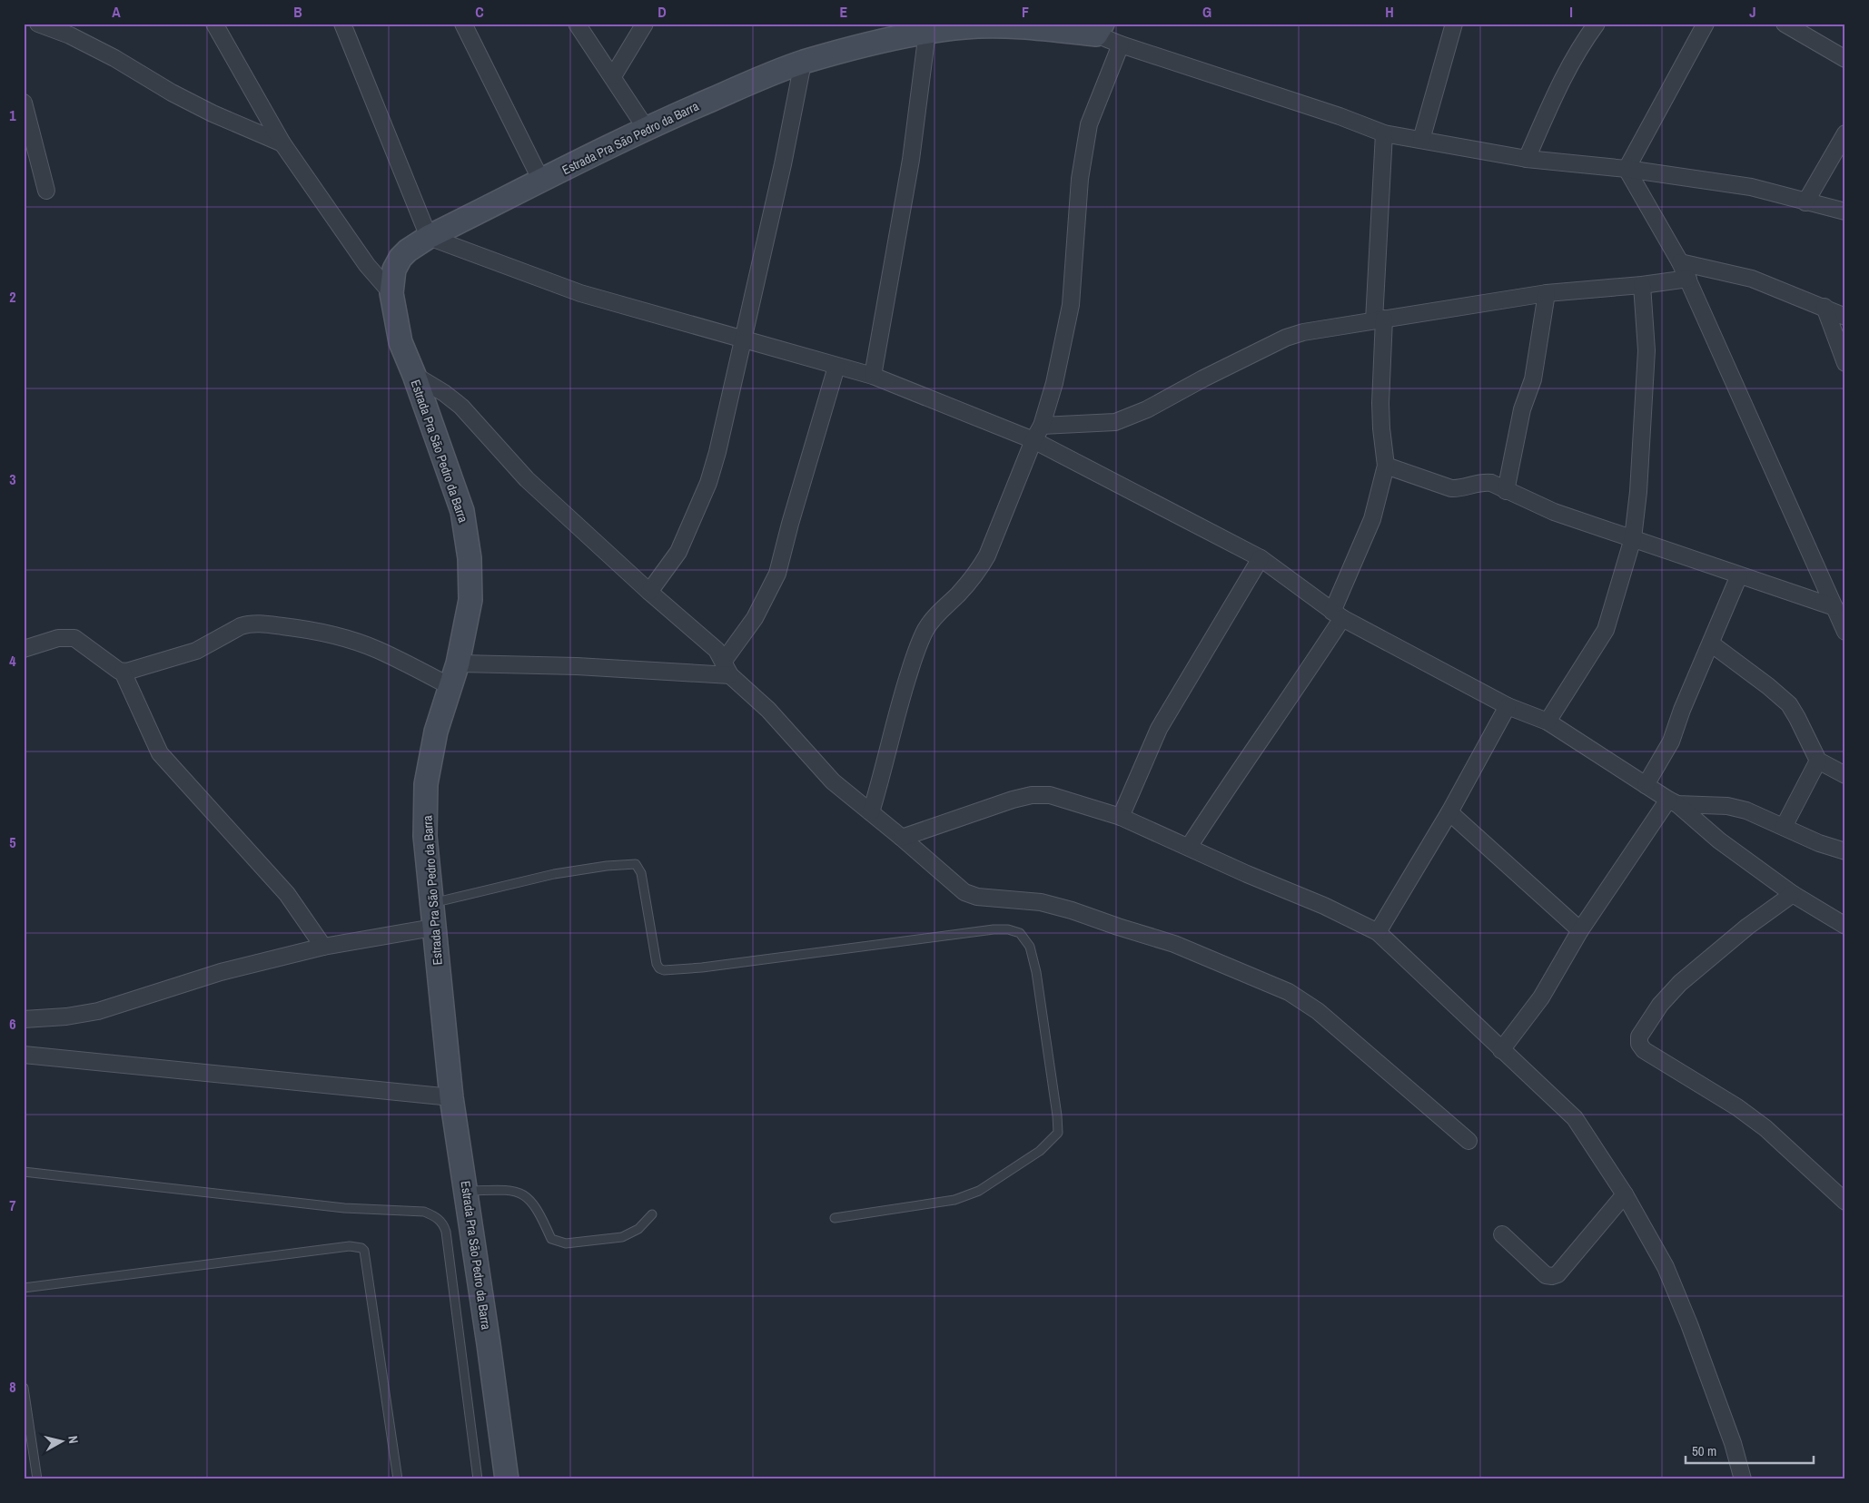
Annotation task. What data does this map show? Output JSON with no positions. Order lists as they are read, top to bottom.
{
  "streets": {
    "street": ["Estrada Pra São Pedro da Barra"]
  },
  "scale_bar": "50 m",
  "north": "right",
  "grid": {
    "columns": [
      "A",
      "B",
      "C",
      "D",
      "E",
      "F",
      "G",
      "H",
      "I",
      "J"
    ],
    "rows": [
      "1",
      "2",
      "3",
      "4",
      "5",
      "6",
      "7",
      "8"
    ]
  }
}
